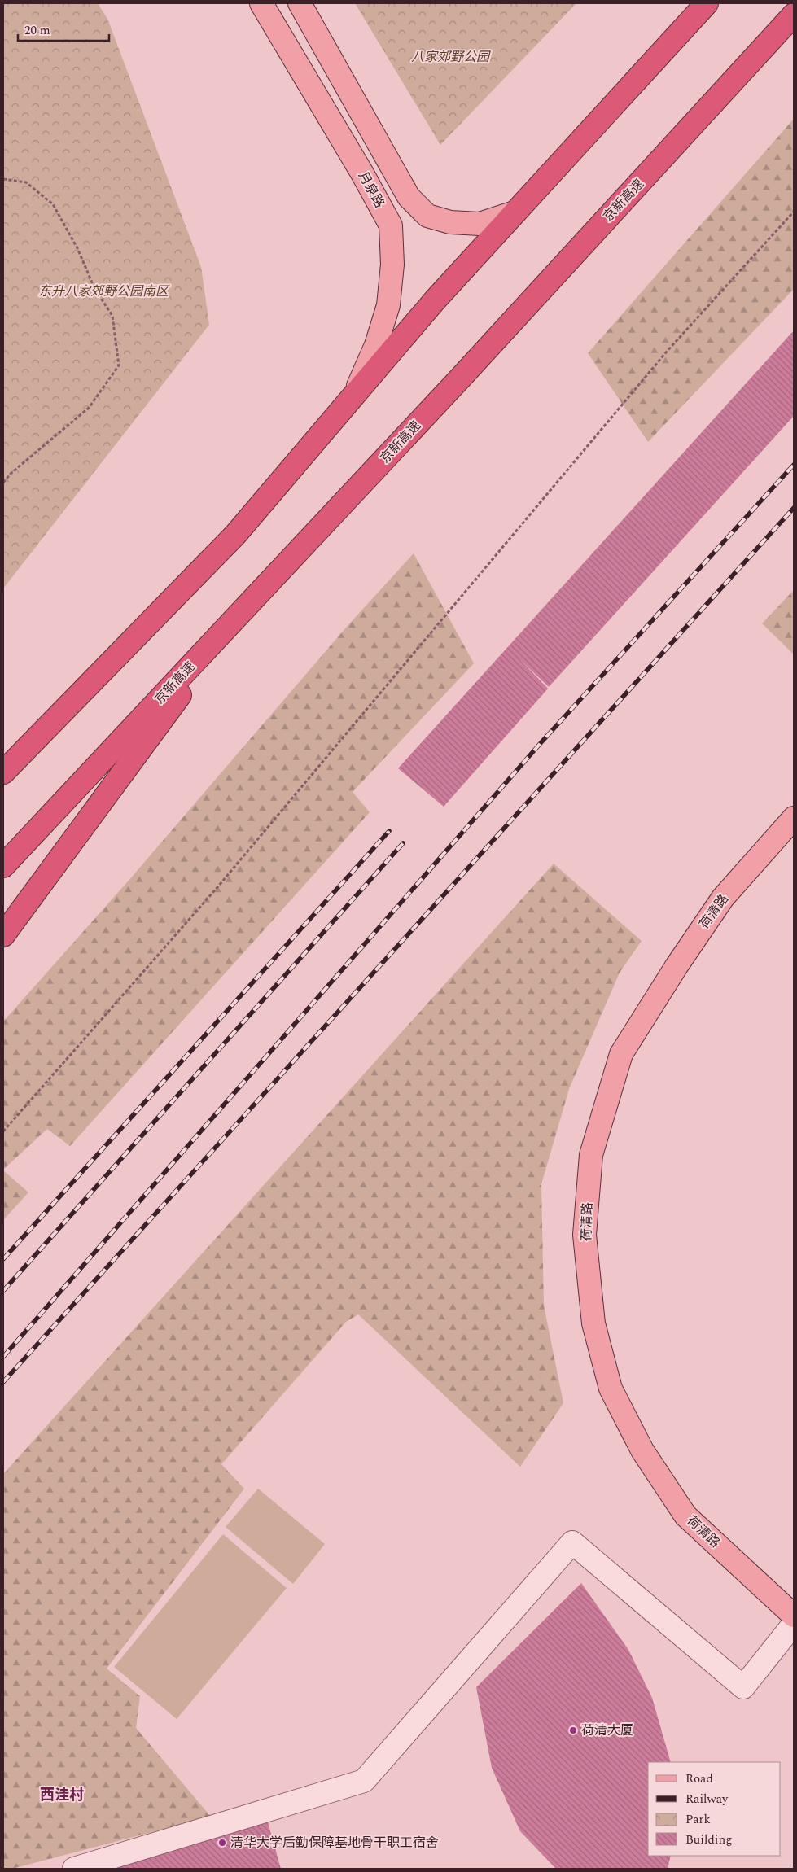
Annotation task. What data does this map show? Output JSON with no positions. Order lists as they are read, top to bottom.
{
  "streets": {
    "highway": ["京新高速"],
    "main road": ["月泉路", "荷清路"]
  },
  "districts": ["西洼村"],
  "parks": ["八家郊野公园", "东升八家郊野公园南区"],
  "places": ["荷清大厦", "清华大学后勤保障基地骨干职工宿舍"],
  "legend": [
    "Road",
    "Railway",
    "Park",
    "Building"
  ],
  "scale_bar": "20 m"
}
